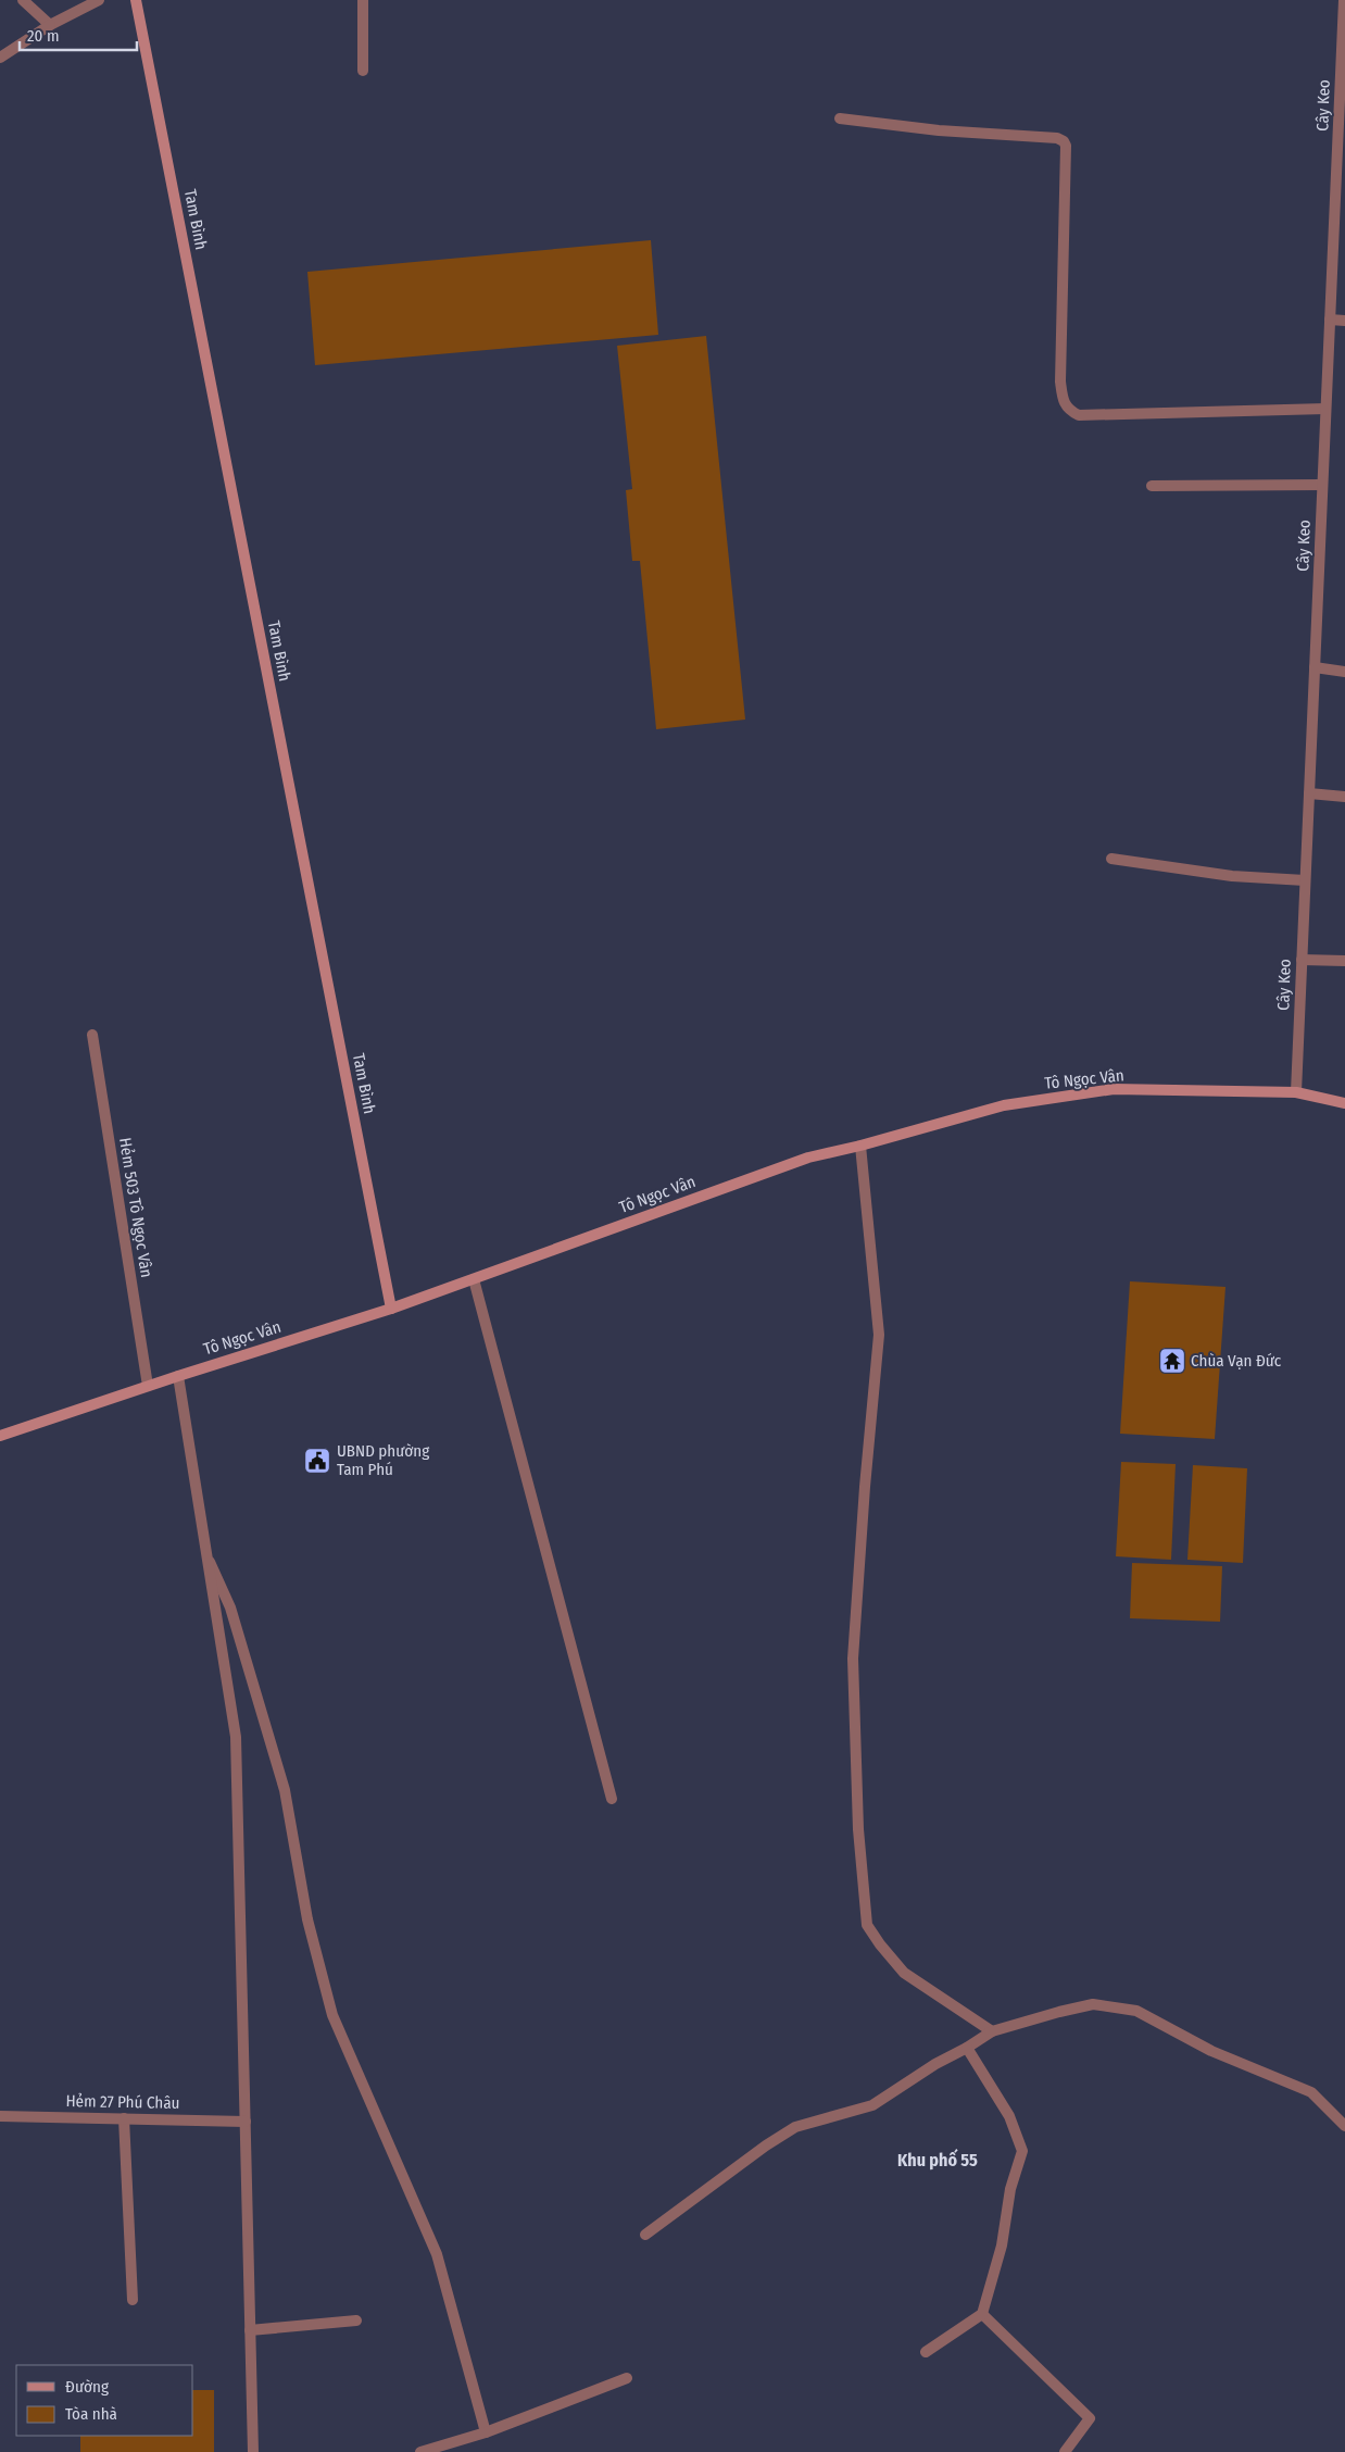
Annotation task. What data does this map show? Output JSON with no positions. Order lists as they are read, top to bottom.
{
  "streets": {
    "main road": ["Tam Bình", "Tô Ngọc Vân"],
    "street": ["Cây Keo", "Hẻm 503 Tô Ngọc Vân", "Hẻm 27 Phú Châu"]
  },
  "crossings": [
    ["Cây Keo", "Tô Ngọc Vân"],
    ["Tam Bình", "Tô Ngọc Vân"],
    ["Tô Ngọc Vân", "Hẻm 503 Tô Ngọc Vân"]
  ],
  "districts": ["Khu phố 55"],
  "places": {
    "temple": ["Chùa Vạn Đức"],
    "public building": ["UBND phường Tam Phú"]
  },
  "legend": ["Đường", "Tòa nhà"],
  "scale_bar": "20 m"
}
